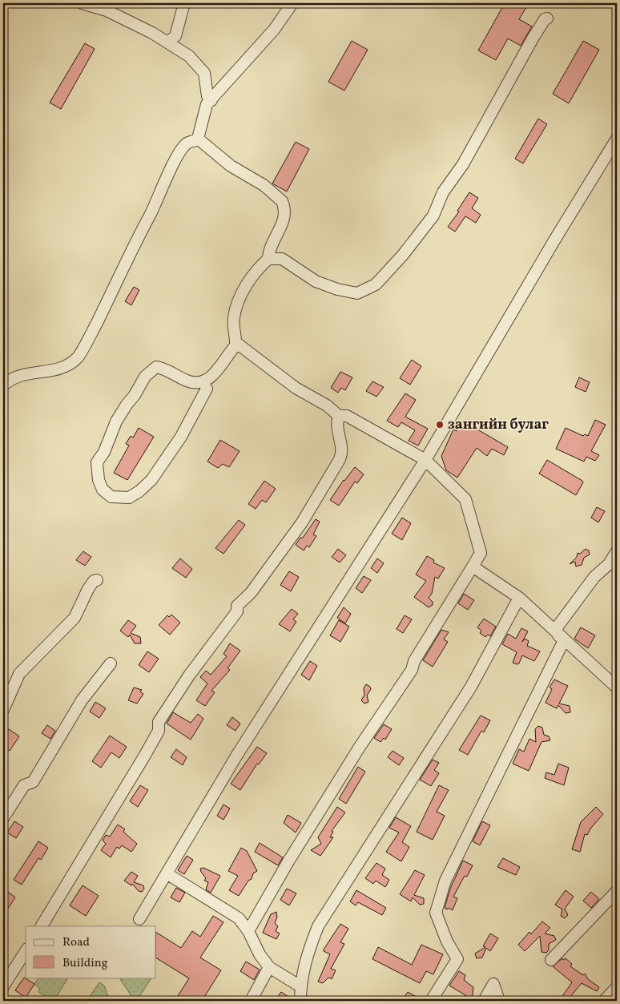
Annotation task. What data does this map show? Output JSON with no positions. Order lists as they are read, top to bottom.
{
  "places": ["зангийн булаг"],
  "legend": ["Road", "Building"]
}
